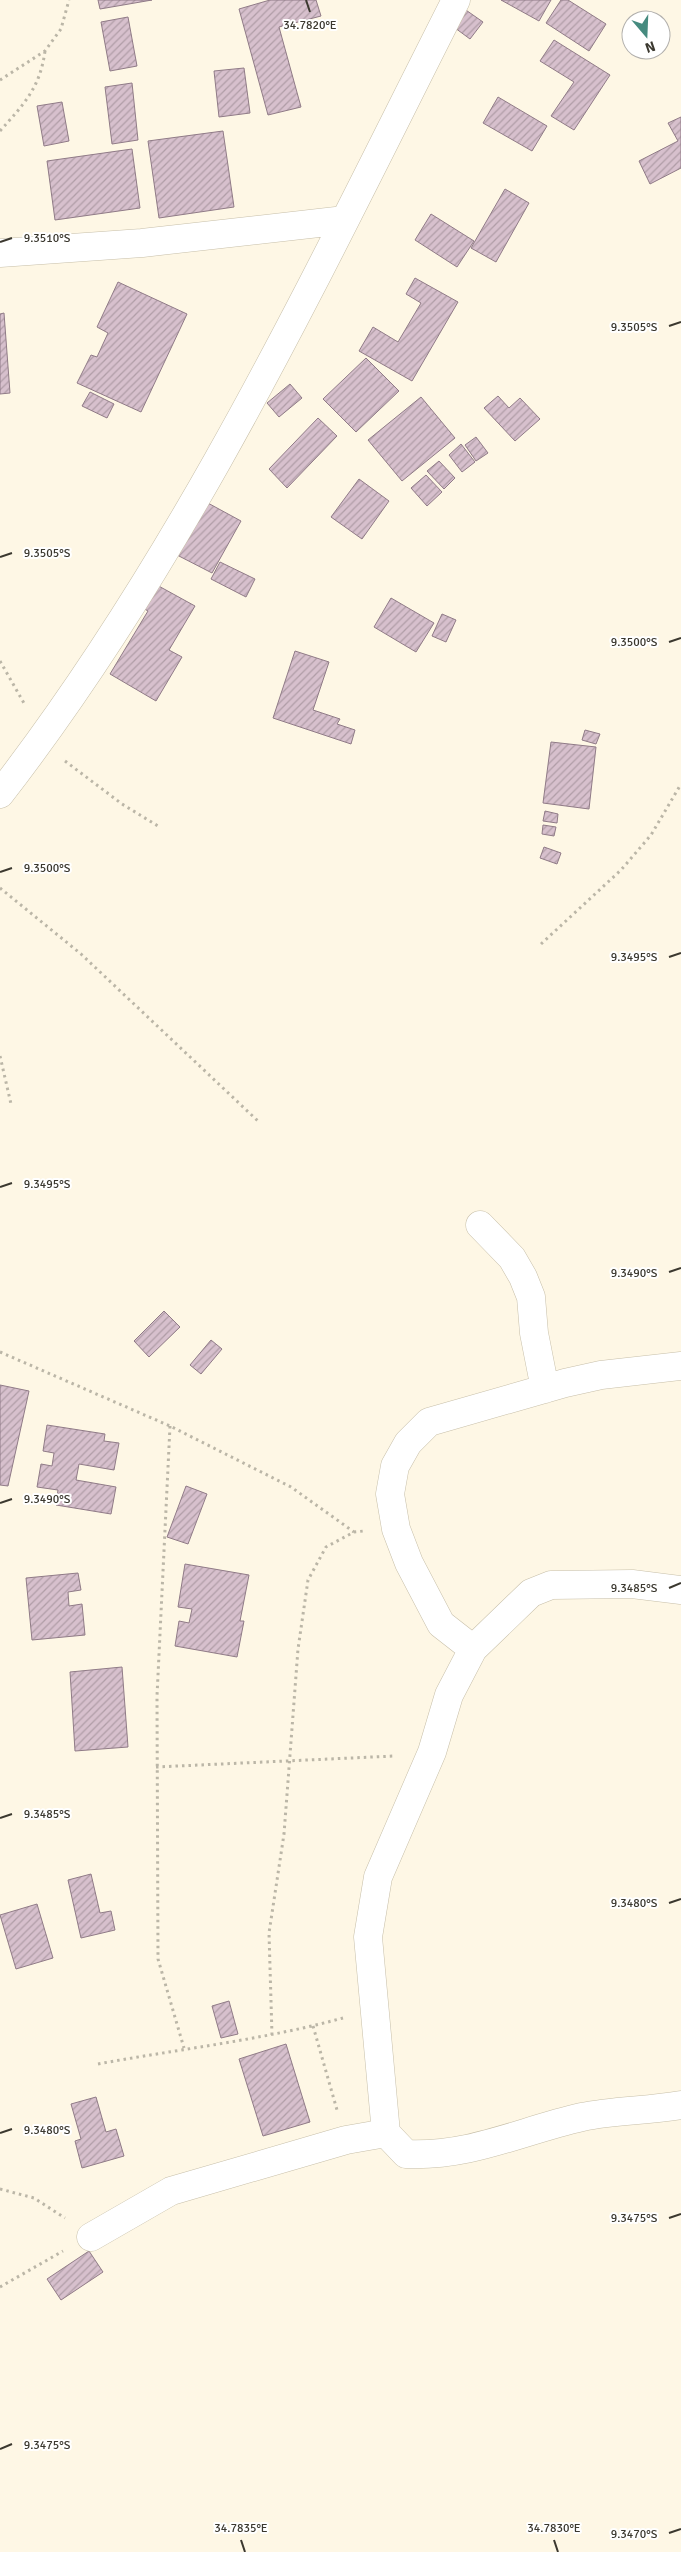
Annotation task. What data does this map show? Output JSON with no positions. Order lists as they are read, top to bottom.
{
  "north": "bottom",
  "coordinates": [
    "34.7820°E",
    "9.3510°S",
    "9.3505°S",
    "9.3500°S",
    "9.3495°S",
    "9.3490°S",
    "9.3485°S",
    "9.3480°S",
    "9.3475°S",
    "34.7835°E",
    "34.7830°E",
    "9.3470°S"
  ]
}
